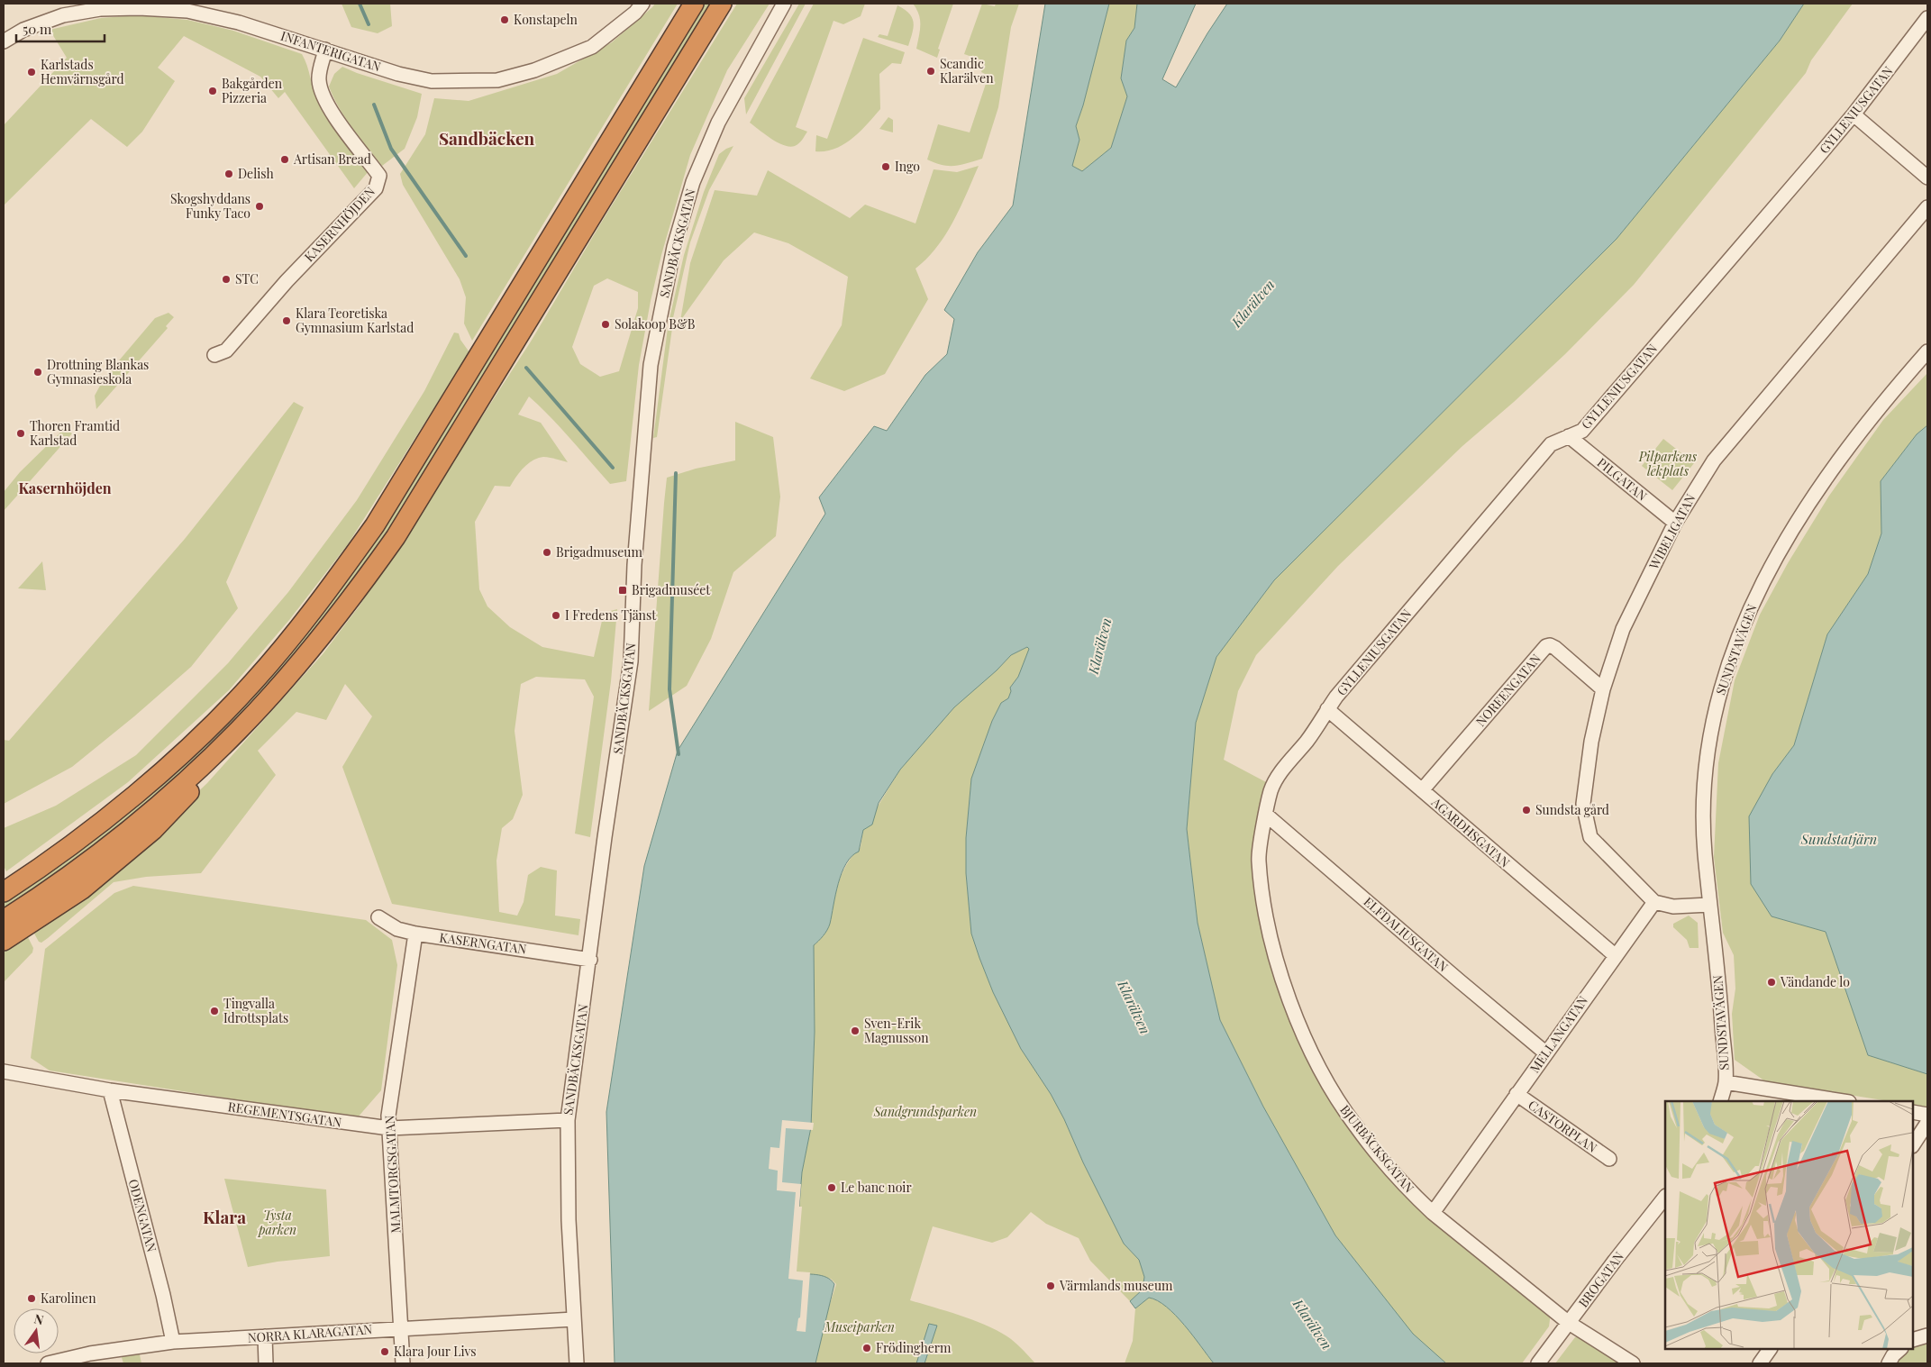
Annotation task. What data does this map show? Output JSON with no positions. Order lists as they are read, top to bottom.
{
  "streets": {
    "street": [
      "INFANTERIGATAN",
      "GYLLENIUSGATAN",
      "KASERNHÖJDEN",
      "SANDBÄCKSGATAN",
      "PILGATAN",
      "WIBELIGATAN",
      "SUNDSTAVÄGEN",
      "NOREENGATAN",
      "AGARDHSGATAN",
      "ELFDALIUSGATAN",
      "KASERNGATAN",
      "MELLANGATAN",
      "REGEMENTSGATAN",
      "CASTORPLAN",
      "BJURBÄCKSGATAN",
      "MALMTORGSGATAN",
      "ODENGATAN",
      "BROGATAN",
      "NORRA KLARAGATAN"
    ]
  },
  "crossings": [
    ["INFANTERIGATAN", "KASERNHÖJDEN"],
    ["GYLLENIUSGATAN", "PILGATAN"],
    ["GYLLENIUSGATAN", "AGARDHSGATAN"],
    ["GYLLENIUSGATAN", "ELFDALIUSGATAN"],
    ["GYLLENIUSGATAN", "BJURBÄCKSGATAN"],
    ["SANDBÄCKSGATAN", "KASERNGATAN"],
    ["SANDBÄCKSGATAN", "REGEMENTSGATAN"],
    ["SANDBÄCKSGATAN", "NORRA KLARAGATAN"],
    ["PILGATAN", "WIBELIGATAN"],
    ["WIBELIGATAN", "NOREENGATAN"],
    ["WIBELIGATAN", "MELLANGATAN"],
    ["NOREENGATAN", "AGARDHSGATAN"],
    ["AGARDHSGATAN", "MELLANGATAN"],
    ["ELFDALIUSGATAN", "MELLANGATAN"],
    ["ELFDALIUSGATAN", "BJURBÄCKSGATAN"],
    ["KASERNGATAN", "MALMTORGSGATAN"],
    ["MELLANGATAN", "CASTORPLAN"],
    ["MELLANGATAN", "BJURBÄCKSGATAN"],
    ["REGEMENTSGATAN", "MALMTORGSGATAN"],
    ["REGEMENTSGATAN", "ODENGATAN"],
    ["BJURBÄCKSGATAN", "BROGATAN"],
    ["MALMTORGSGATAN", "NORRA KLARAGATAN"],
    ["ODENGATAN", "NORRA KLARAGATAN"]
  ],
  "districts": ["Sandbäcken", "Kasernhöjden", "Klara"],
  "water": ["Klarälven", "Sundstatjärn"],
  "parks": [
    "Pilparkens lekplats",
    "Sandgrundsparken",
    "Tysta parken",
    "Museiparken"
  ],
  "places": {
    "other": [
      "Konstapeln",
      "Scandic Klarälven",
      "Karlstads Hemvärnsgård",
      "Bakgården Pizzeria",
      "Artisan Bread",
      "Ingo",
      "Delish",
      "Skogshyddans Funky Taco",
      "STC",
      "Klara Teoretiska Gymnasium Karlstad",
      "Solakoop B&B",
      "Drottning Blankas Gymnasieskola",
      "Thoren Framtid Karlstad",
      "Brigadmuseum",
      "I Fredens Tjänst",
      "Sundsta gård",
      "Vändande lo",
      "Tingvalla Idrottsplats",
      "Sven-Erik Magnusson",
      "Le banc noir",
      "Värmlands museum",
      "Karolinen",
      "Frödingherm",
      "Klara Jour Livs"
    ],
    "transit": ["Brigadmuséet"]
  },
  "scale_bar": "50 m",
  "north": "top"
}
